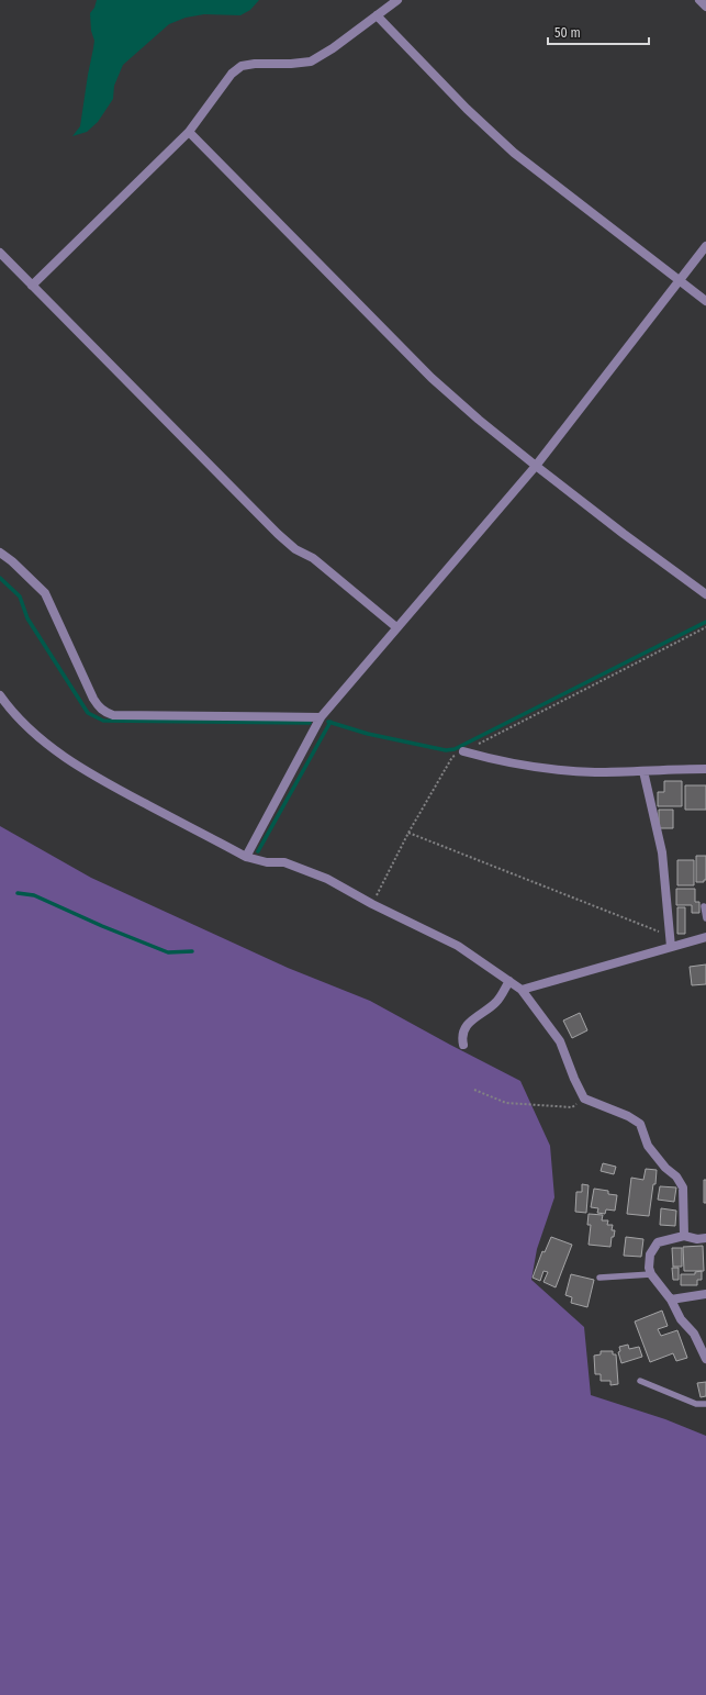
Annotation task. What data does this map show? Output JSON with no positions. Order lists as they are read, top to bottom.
{
  "scale_bar": "50 m"
}
